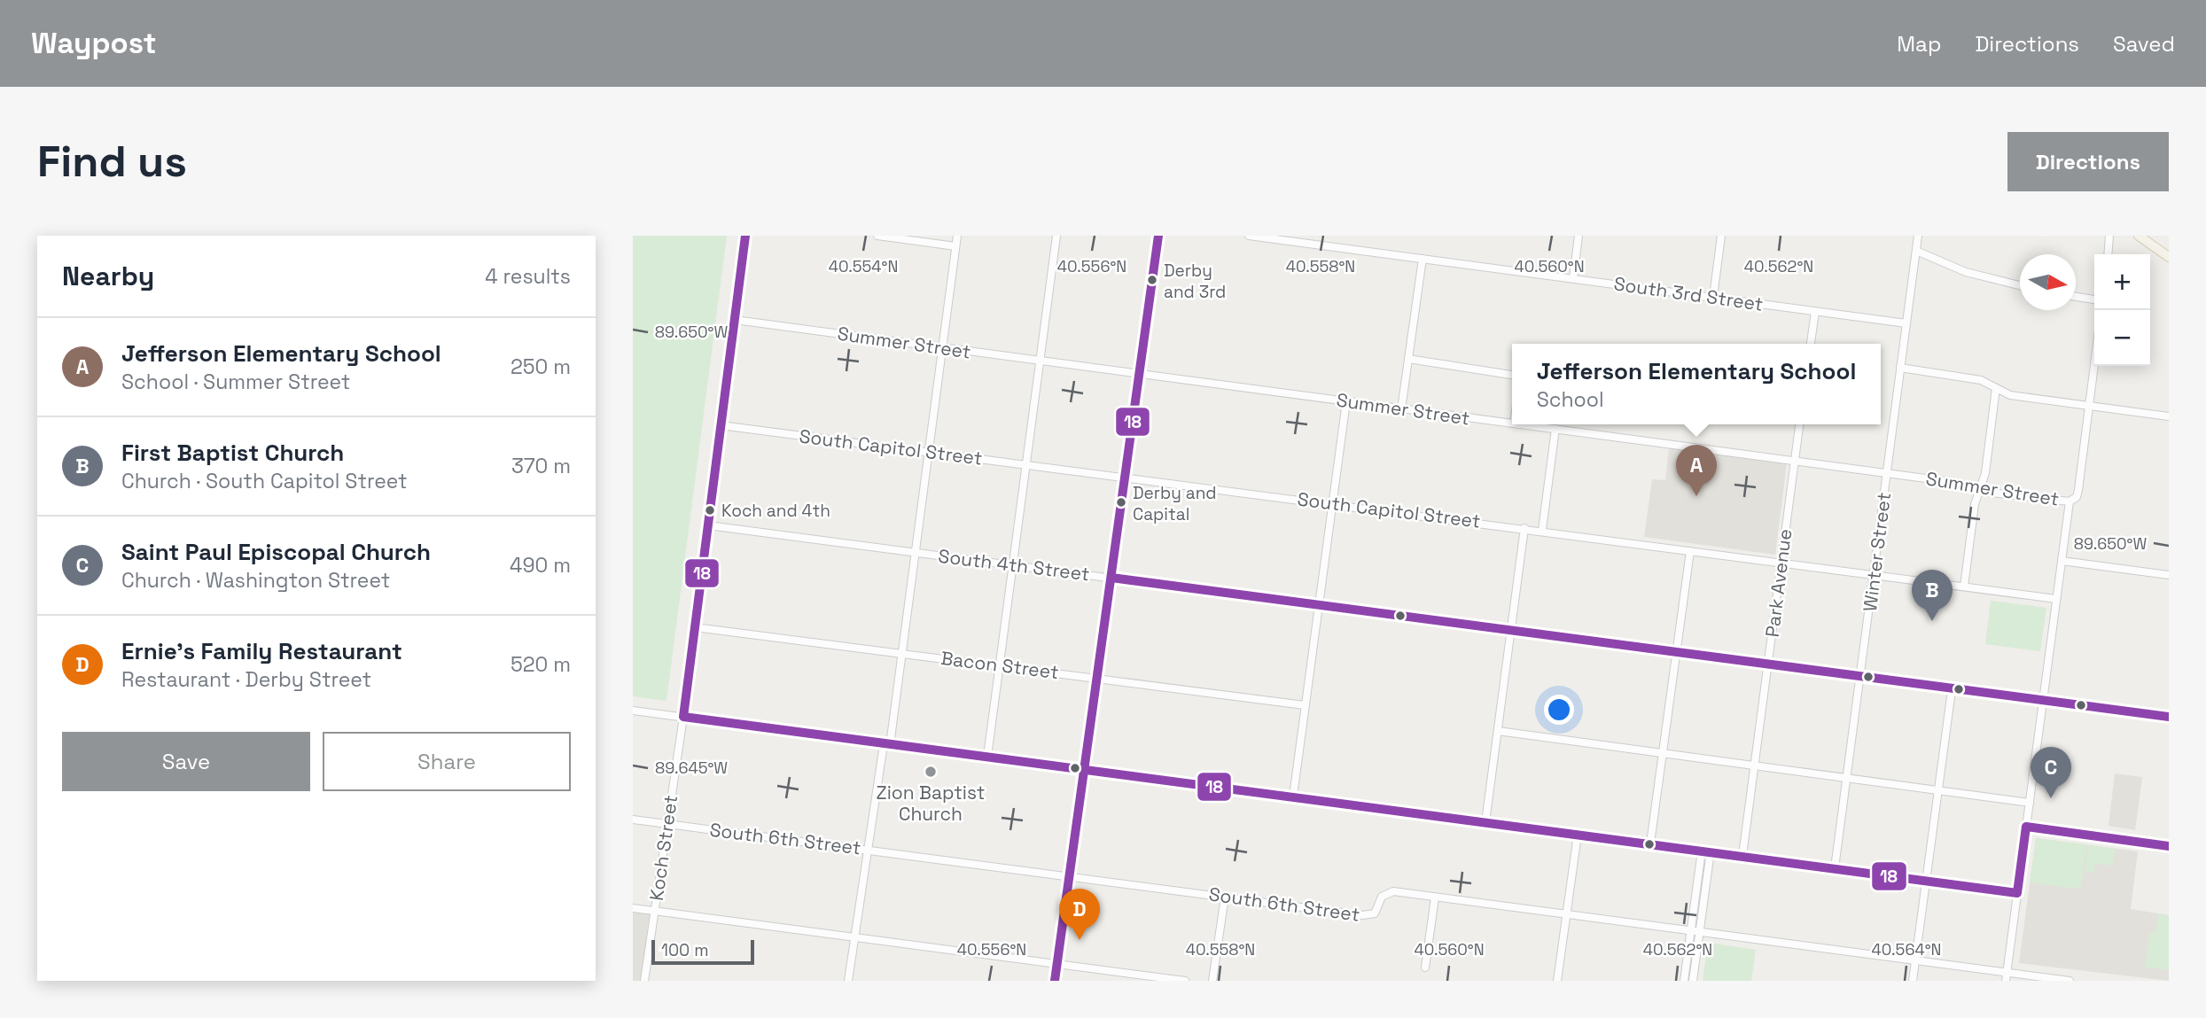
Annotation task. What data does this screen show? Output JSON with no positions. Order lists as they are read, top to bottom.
{
  "streets": {
    "street": [
      "South 3rd Street",
      "Summer Street",
      "South Capitol Street",
      "Winter Street",
      "South 4th Street",
      "Park Avenue",
      "Bacon Street",
      "South 6th Street",
      "Koch Street"
    ]
  },
  "crossings": [
    ["South 3rd Street", "Winter Street"],
    ["Summer Street", "Winter Street"],
    ["Summer Street", "Park Avenue"],
    ["Summer Street", "Koch Street"],
    ["South Capitol Street", "Winter Street"],
    ["South Capitol Street", "Park Avenue"],
    ["South Capitol Street", "Koch Street"],
    ["Winter Street", "South 4th Street"],
    ["South 4th Street", "Park Avenue"],
    ["South 4th Street", "Koch Street"],
    ["Bacon Street", "Koch Street"],
    ["South 6th Street", "Koch Street"]
  ],
  "places": [
    "Derby and 3rd",
    "Derby and Capital",
    "Koch and 4th",
    "Zion Baptist Church"
  ],
  "lines": ["transit line 18"],
  "scale_bar": "100 m",
  "north": "right",
  "page": {
    "header": "Waypost",
    "nav": ["Map", "Directions", "Saved"],
    "buttons": [
      "Directions",
      ["Save", "Share"]
    ],
    "title": "Find us",
    "heading": ["Nearby", "4 results"],
    "map_buttons": ["+", "−"],
    "list": [
      {
        "mark": "A",
        "name": "Jefferson Elementary School",
        "note": "School · Summer Street",
        "value": "250 m"
      },
      {
        "mark": "B",
        "name": "First Baptist Church",
        "note": "Church · South Capitol Street",
        "value": "370 m"
      },
      {
        "mark": "C",
        "name": "Saint Paul Episcopal Church",
        "note": "Church · Washington Street",
        "value": "490 m"
      },
      {
        "mark": "D",
        "name": "Ernie's Family Restaurant",
        "note": "Restaurant · Derby Street",
        "value": "520 m"
      }
    ],
    "popup": ["Jefferson Elementary School", "School"],
    "pins": [
      "A",
      "B",
      "C",
      "D"
    ],
    "scale": "100 m"
  },
  "coordinates": [
    "40.554°N",
    "40.556°N",
    "40.558°N",
    "40.560°N",
    "40.562°N",
    "89.650°W",
    "89.645°W",
    "40.564°N"
  ]
}
